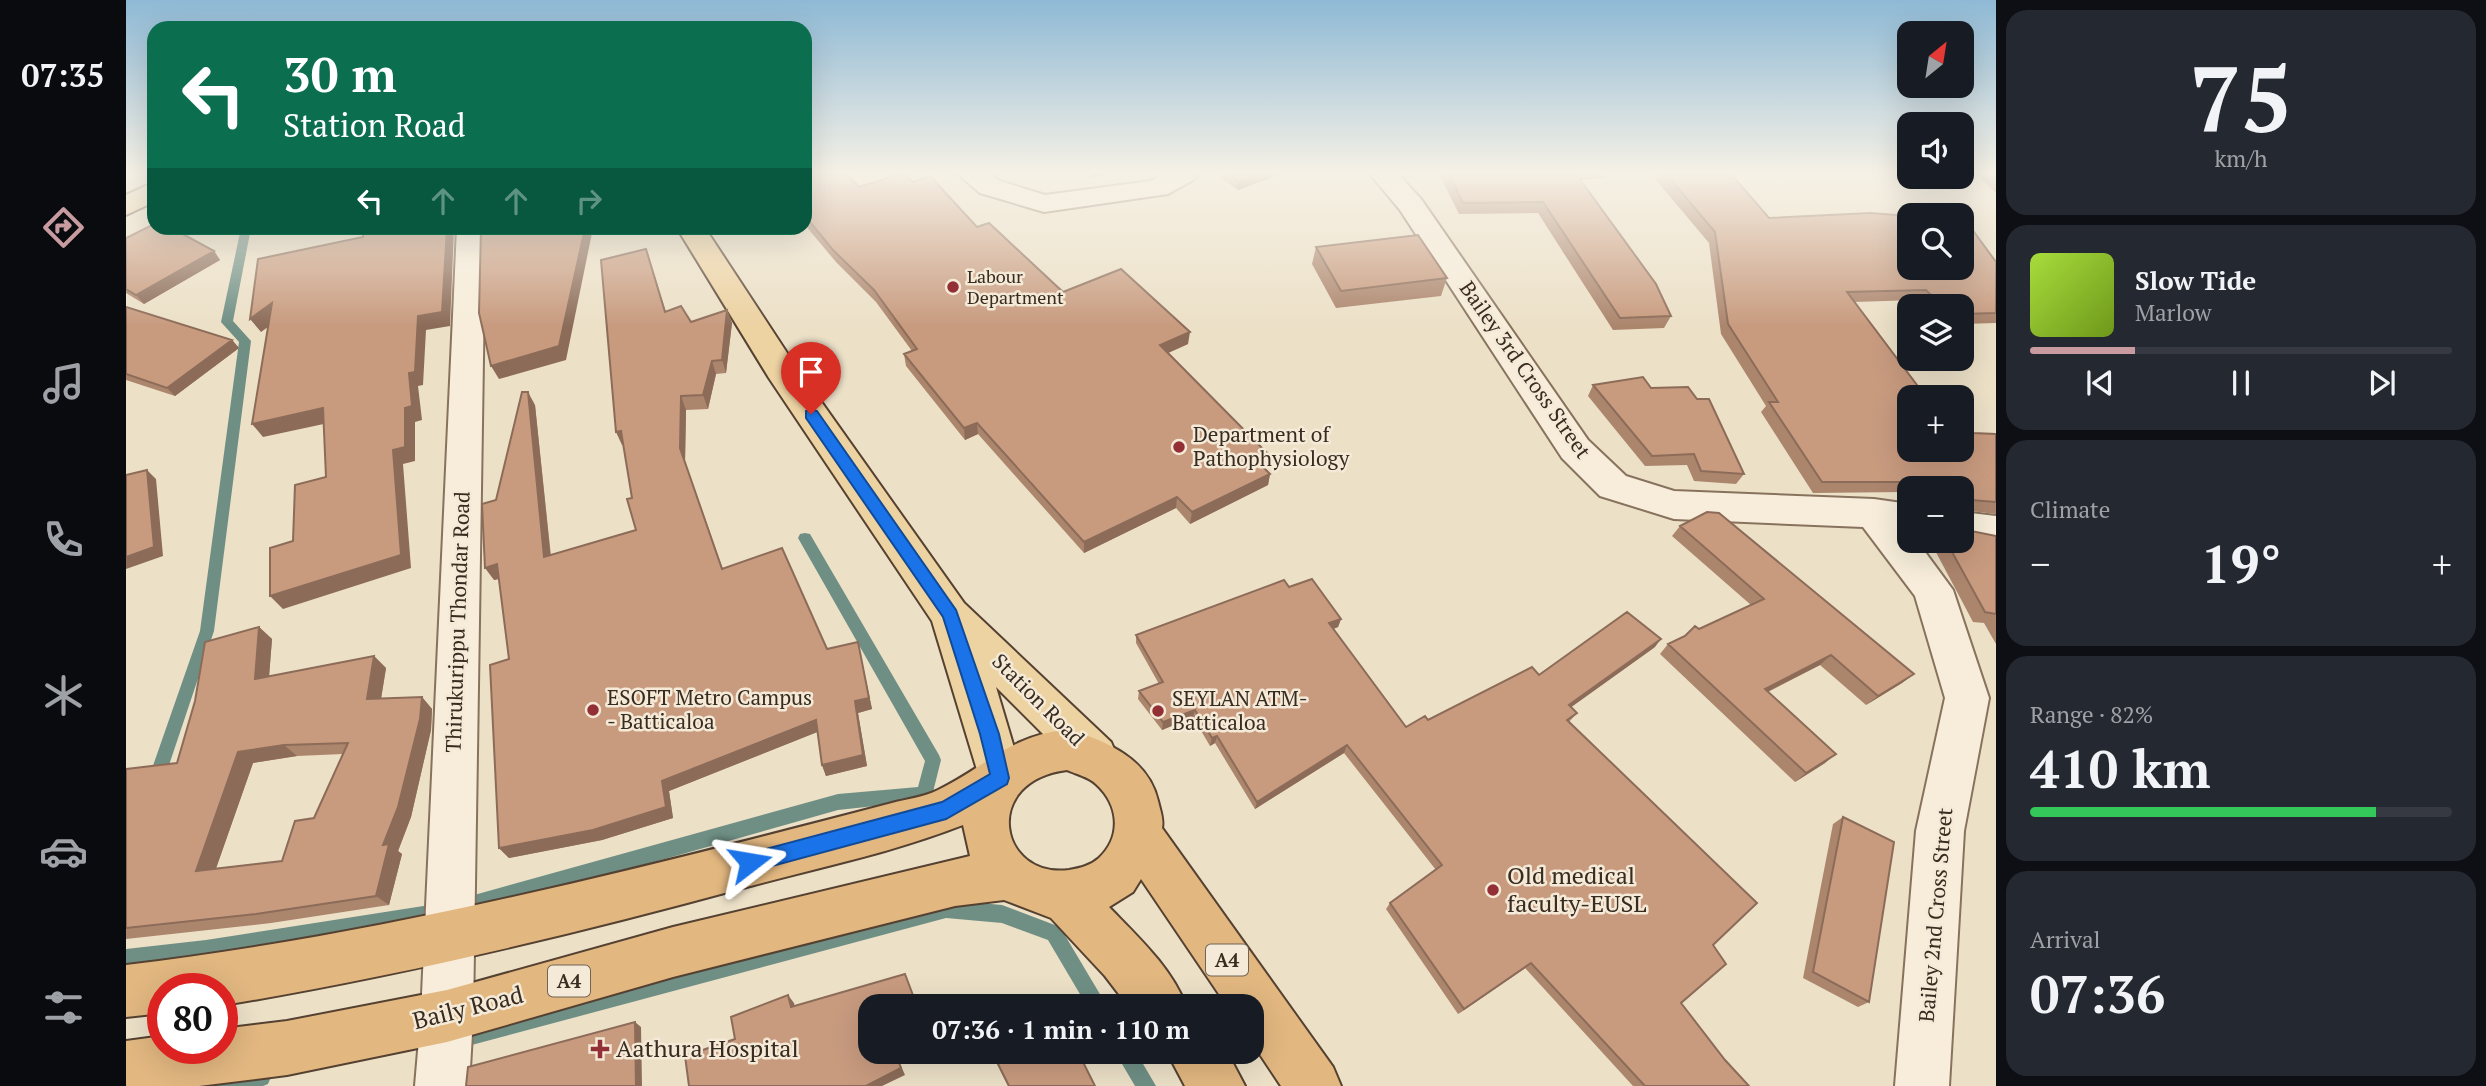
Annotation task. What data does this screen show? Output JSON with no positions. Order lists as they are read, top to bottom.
{
  "streets": {
    "highway": ["A4", "Baily Road"],
    "main road": ["Station Road"],
    "street": ["Bailey 3rd Cross Street", "Thirukurippu Thondar Road", "Bailey 2nd Cross Street"]
  },
  "crossings": [
    ["Bailey 3rd Cross Street", "Bailey 2nd Cross Street"],
    ["Thirukurippu Thondar Road", "Baily Road"],
    ["Station Road", "A4"],
    ["Station Road", "Baily Road"],
    ["A4", "Baily Road"]
  ],
  "places": {
    "other": [
      "Labour Department",
      "Department of Pathophysiology",
      "ESOFT Metro Campus - Batticaloa",
      "SEYLAN ATM- Batticaloa",
      "Old medical faculty-EUSL"
    ],
    "health": ["Aathura Hospital"]
  },
  "north": "top right",
  "page": {
    "tabs": "07:35",
    "tile": [
      ["75", "km/h"],
      "Climate",
      ["Range · 82%", "410 km"],
      ["Arrival", "07:36"]
    ],
    "map_buttons": ["+", "−"],
    "turn": ["30 m", "Station Road"],
    "song": ["Slow Tide", "Marlow"],
    "heat": ["−", "19°", "+"],
    "limit": "80",
    "trip": "07:36 · 1 min · 110 m"
  }
}
